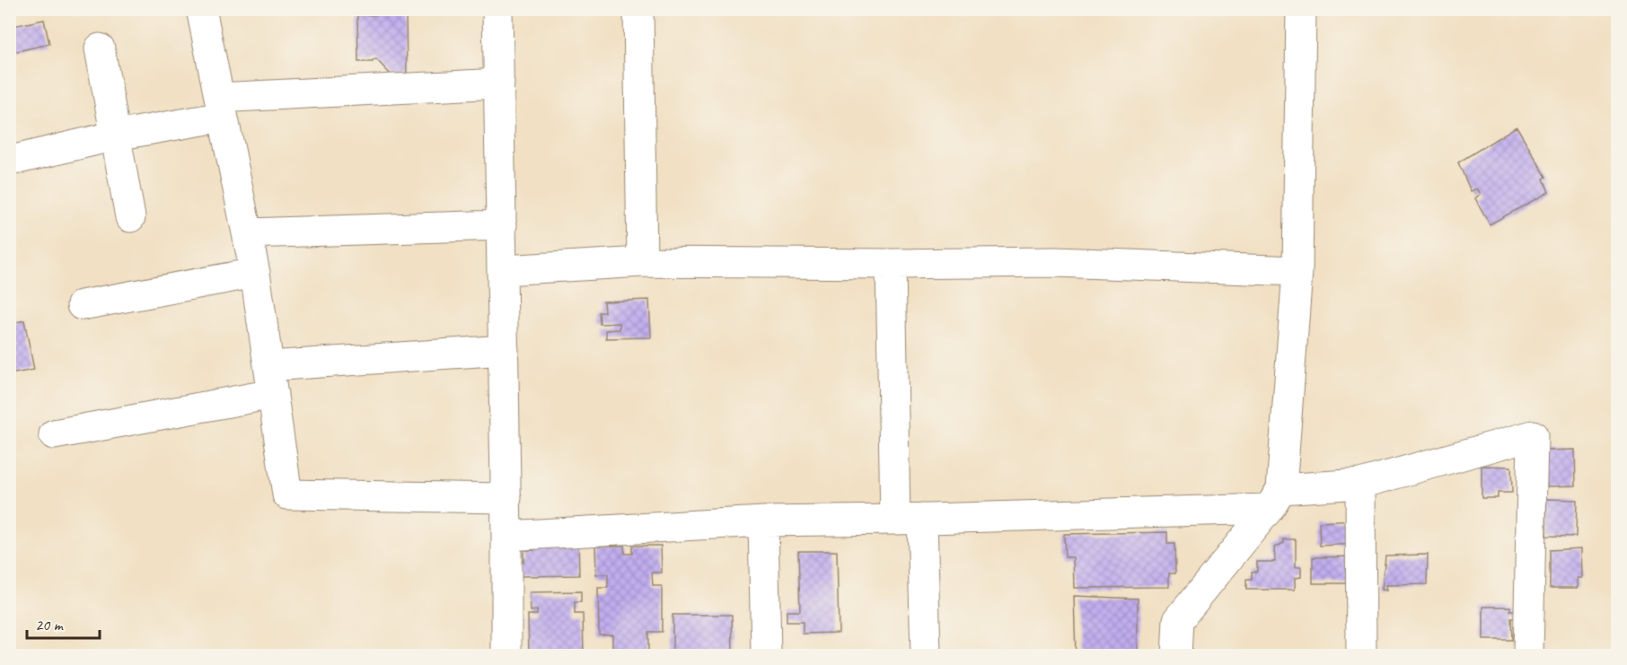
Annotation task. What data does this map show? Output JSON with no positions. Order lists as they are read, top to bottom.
{
  "scale_bar": "20 m"
}
